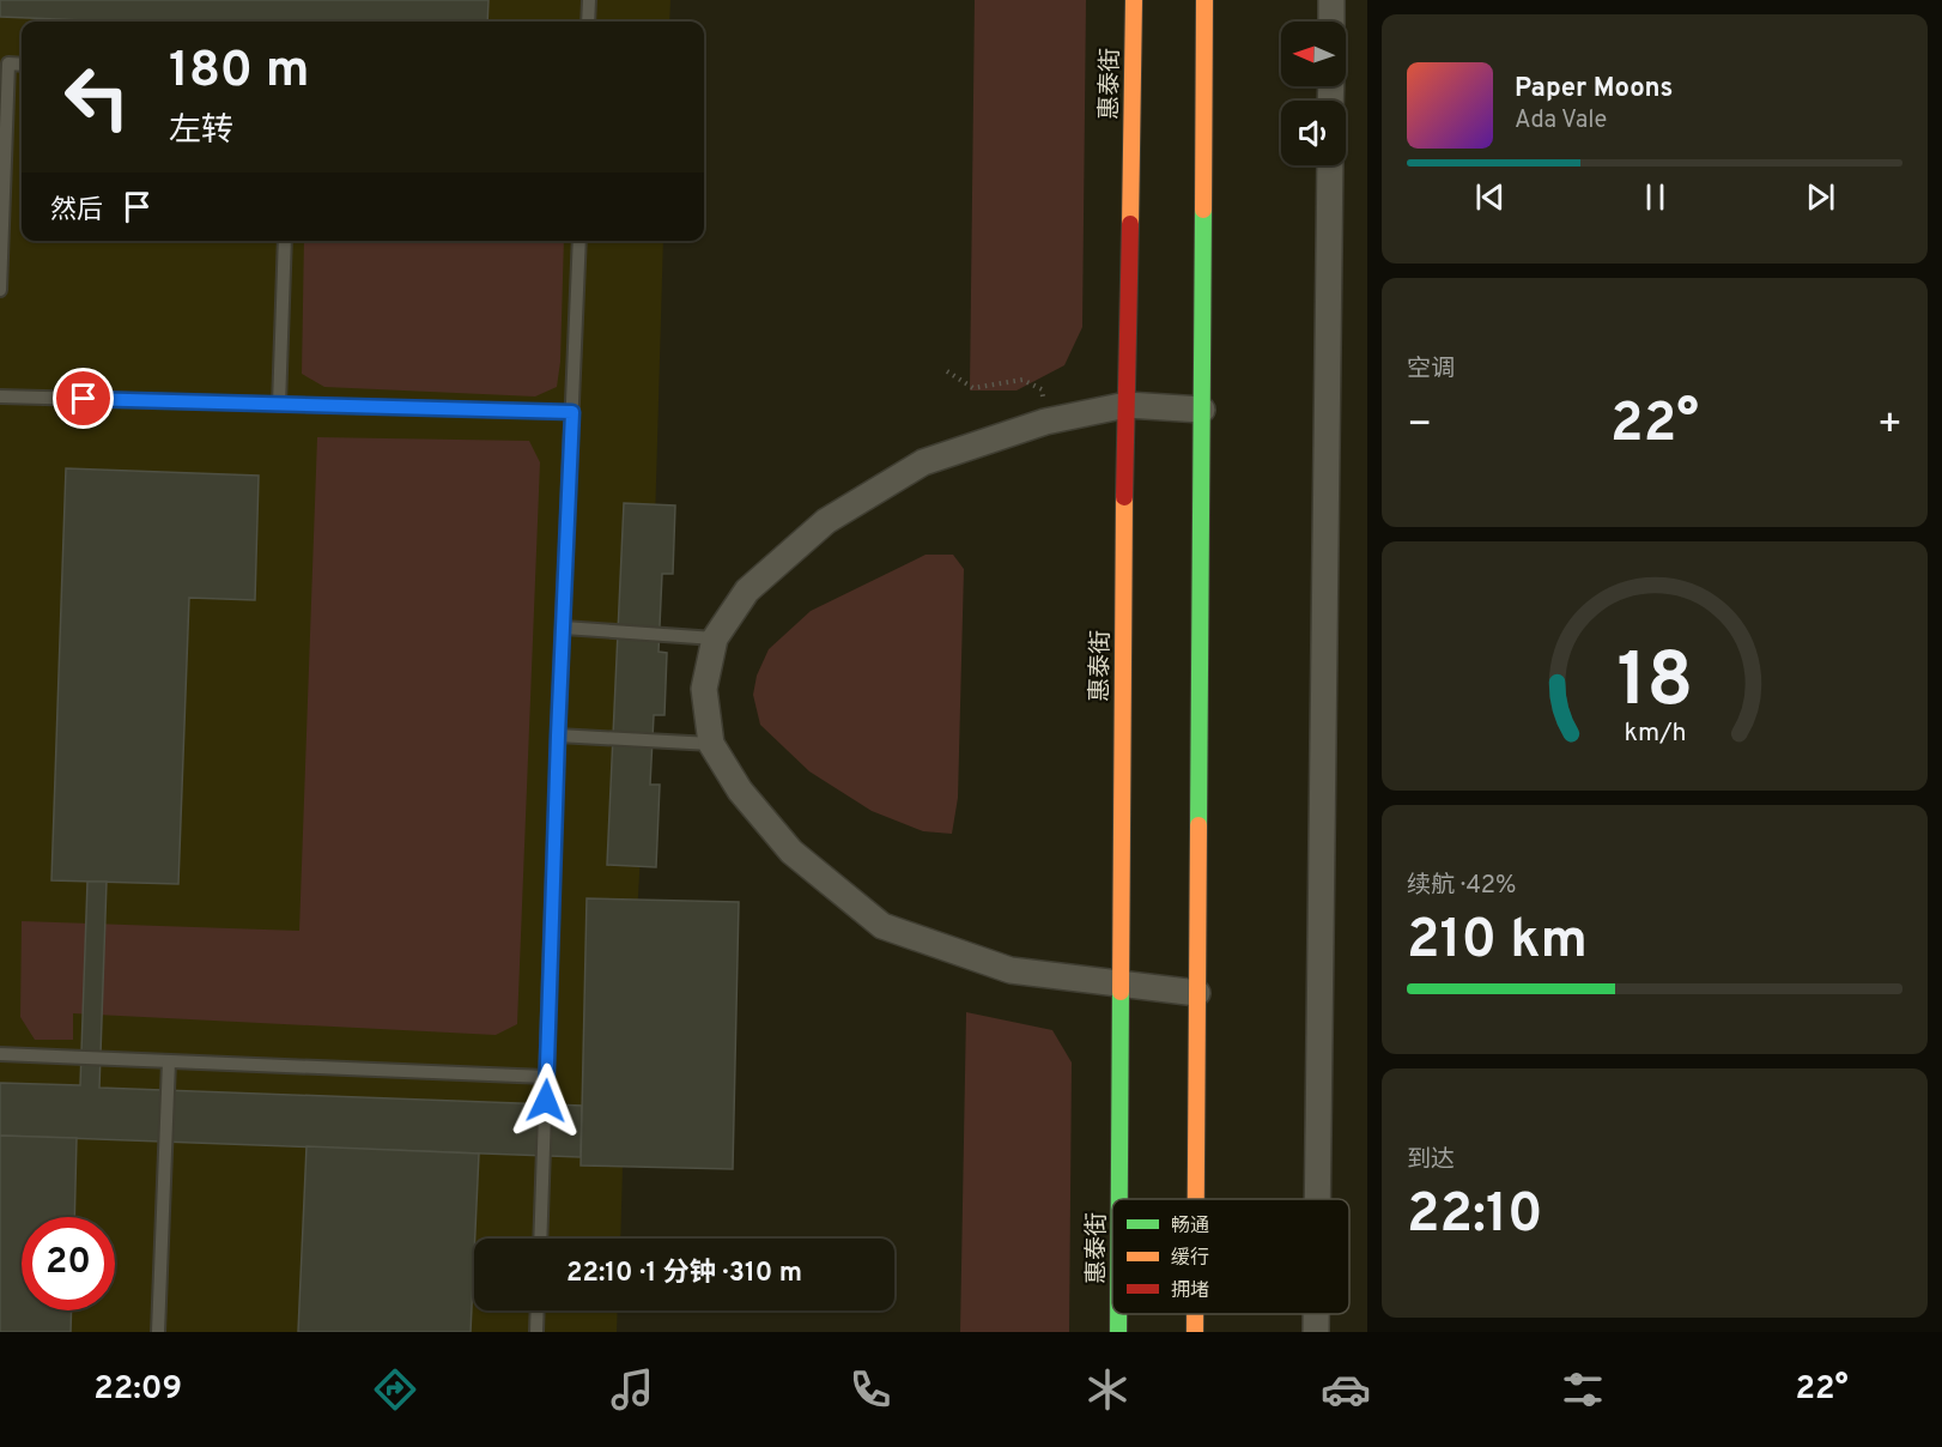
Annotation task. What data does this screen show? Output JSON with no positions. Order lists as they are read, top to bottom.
{
  "streets": {
    "main road": ["惠泰街"]
  },
  "legend": ["畅通", "缓行", "拥堵"],
  "north": "left",
  "page": {
    "turn": ["180 m", "左转"],
    "song": ["Paper Moons", "Ada Vale"],
    "then": "然后",
    "tile": [
      "空调",
      ["续航 · 42%", "210 km"],
      ["到达", "22:10"]
    ],
    "heat": ["−", "22°", "+"],
    "limit": "20",
    "trip": "22:10 · 1 分钟 · 310 m",
    "tabs": ["22:09", "22°"],
    "gauge": ["18", "km/h"]
  }
}
